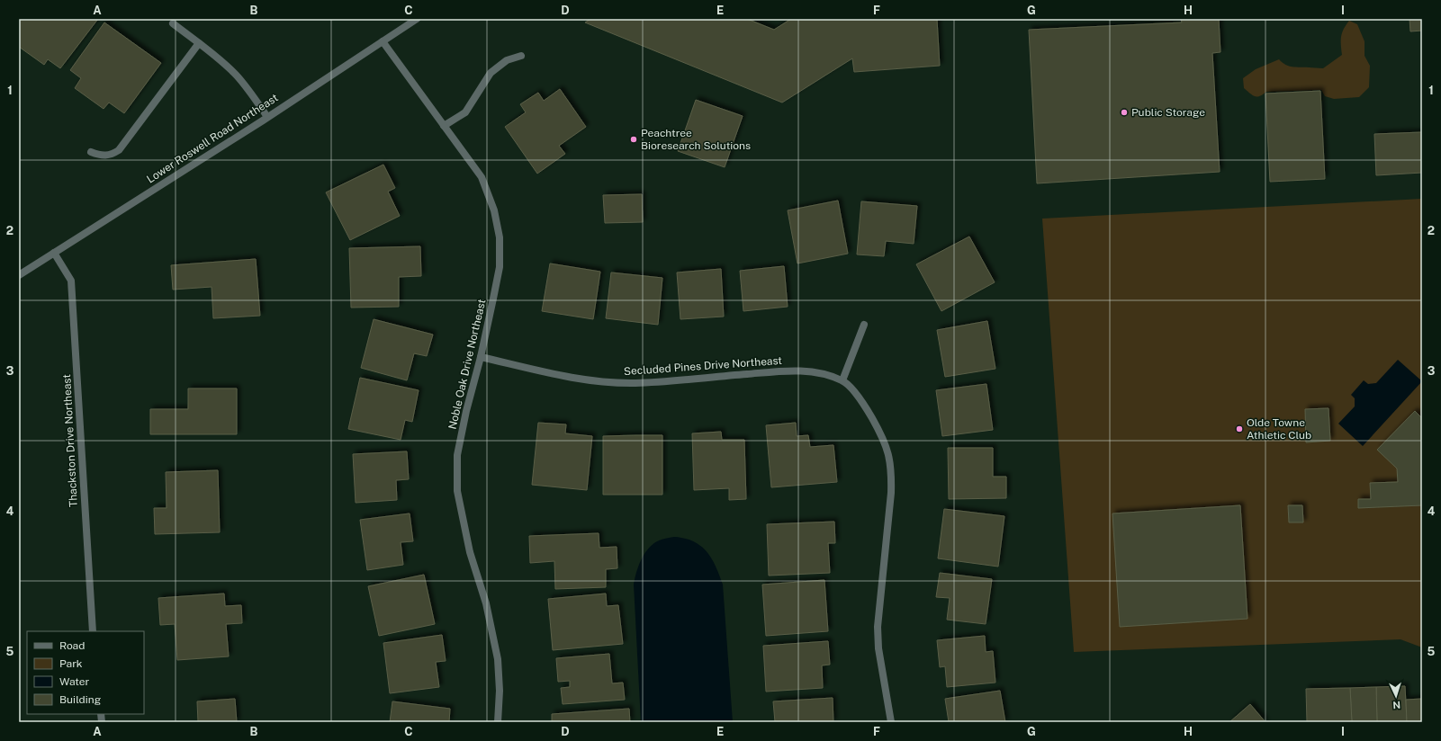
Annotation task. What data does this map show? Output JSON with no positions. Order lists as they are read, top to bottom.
{
  "streets": {
    "street": [
      "Lower Roswell Road Northeast",
      "Noble Oak Drive Northeast",
      "Secluded Pines Drive Northeast",
      "Thackston Drive Northeast"
    ]
  },
  "crossings": [
    ["Lower Roswell Road Northeast", "Noble Oak Drive Northeast"],
    ["Lower Roswell Road Northeast", "Thackston Drive Northeast"],
    ["Noble Oak Drive Northeast", "Secluded Pines Drive Northeast"]
  ],
  "places": ["Public Storage", "Peachtree Bioresearch Solutions", "Olde Towne Athletic Club"],
  "legend": [
    "Road",
    "Park",
    "Water",
    "Building"
  ],
  "north": "bottom",
  "grid": {
    "columns": [
      "A",
      "B",
      "C",
      "D",
      "E",
      "F",
      "G",
      "H",
      "I"
    ],
    "rows": [
      "1",
      "2",
      "3",
      "4",
      "5"
    ]
  }
}
